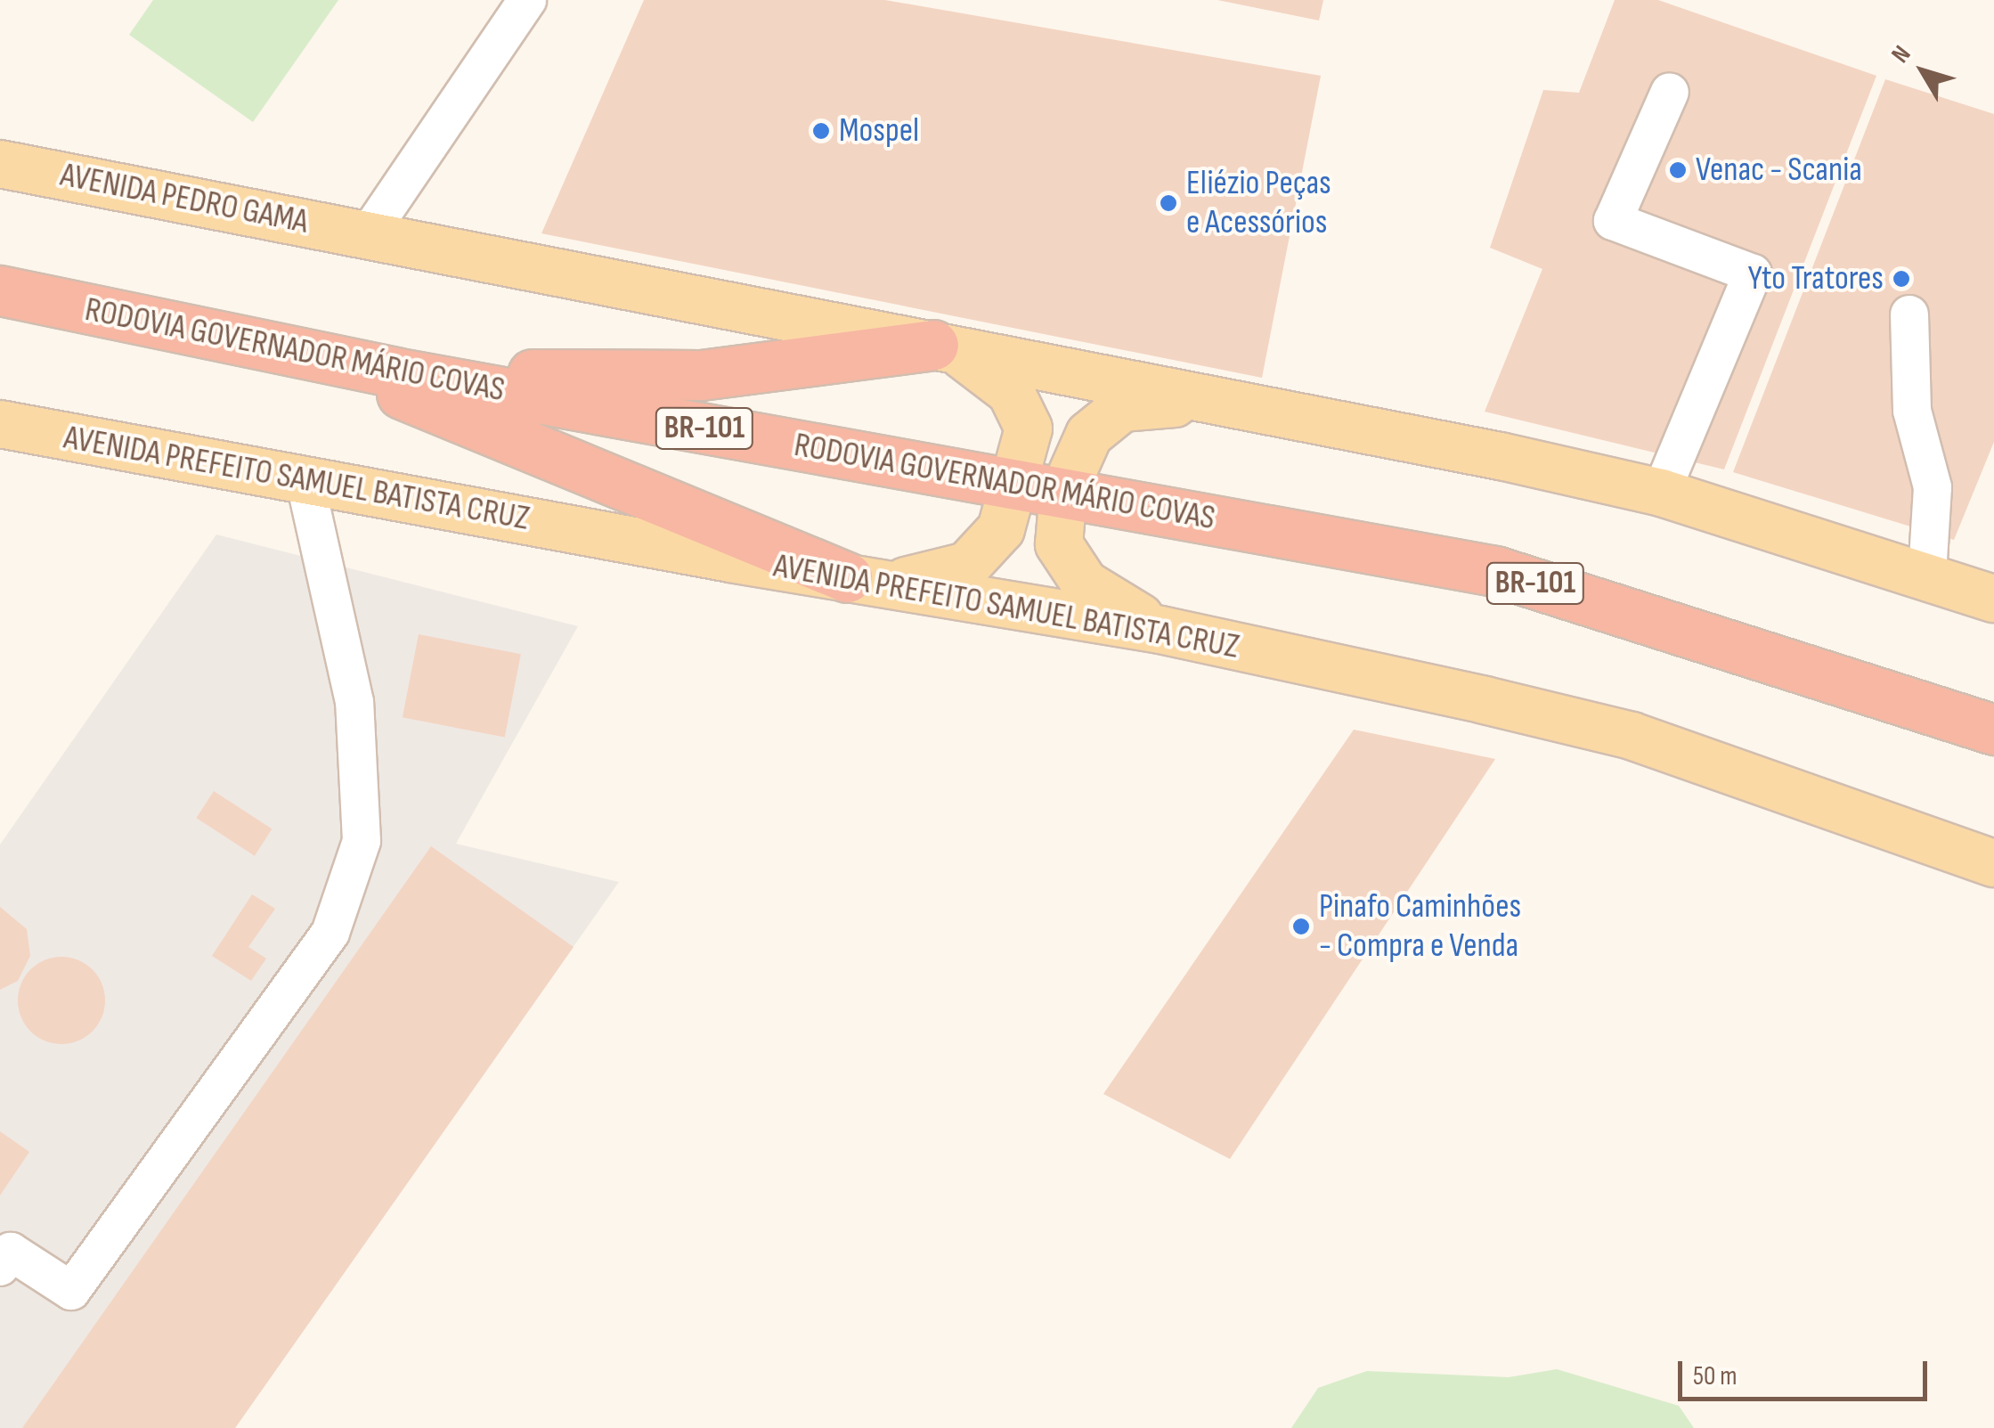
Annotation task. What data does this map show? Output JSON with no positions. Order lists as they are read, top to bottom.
{
  "streets": {
    "highway": ["RODOVIA GOVERNADOR MÁRIO COVAS", "BR-101"],
    "main road": ["AVENIDA PEDRO GAMA", "AVENIDA PREFEITO SAMUEL BATISTA CRUZ"]
  },
  "places": [
    "Mospel",
    "Venac - Scania",
    "Eliézio Peças e Acessórios",
    "Yto Tratores",
    "Pinafo Caminhões - Compra e Venda"
  ],
  "scale_bar": "50 m",
  "north": "top left"
}
